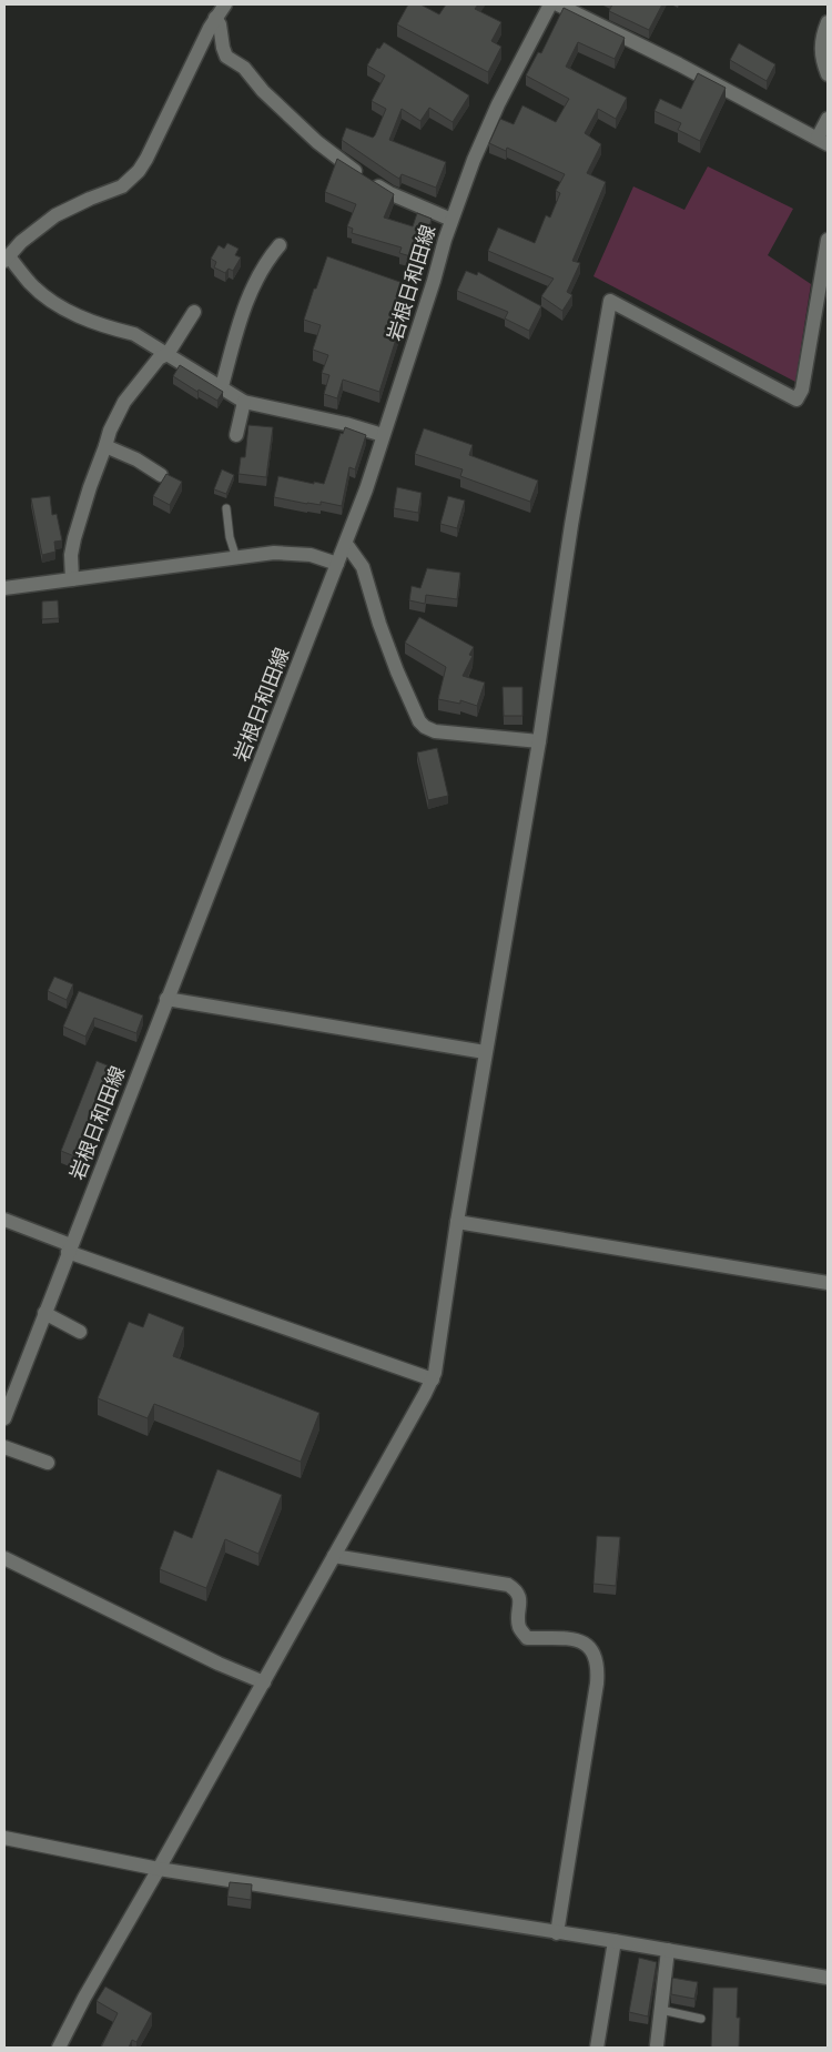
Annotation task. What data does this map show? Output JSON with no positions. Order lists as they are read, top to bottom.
{
  "streets": {
    "street": ["岩根日和田線"]
  }
}
